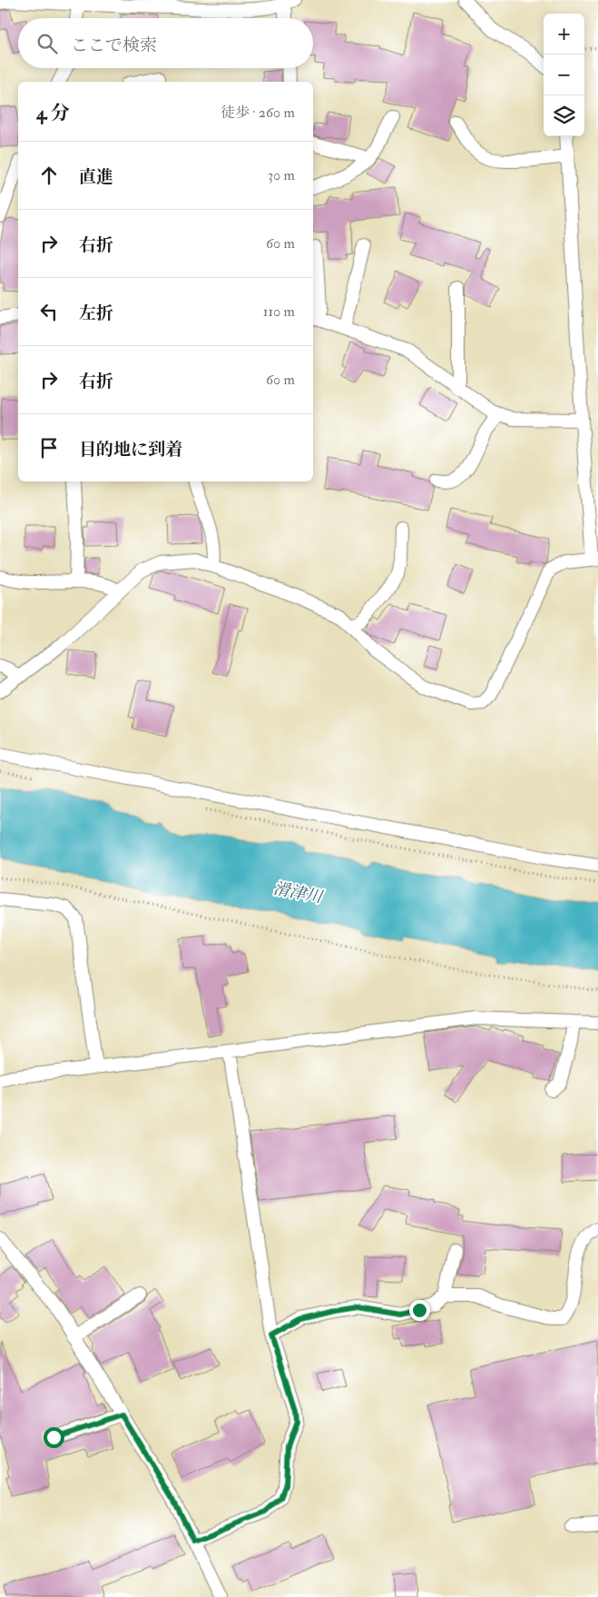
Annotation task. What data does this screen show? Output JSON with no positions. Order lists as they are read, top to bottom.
{
  "water": ["滑津川"],
  "page": {
    "map_buttons": ["+", "−"],
    "search": "ここで検索",
    "heading": ["4 分", "徒歩 · 260 m"],
    "list": [
      ["直進", "30 m"],
      ["右折", "60 m"],
      ["左折", "110 m"],
      ["右折", "60 m"],
      "目的地に到着"
    ]
  }
}
